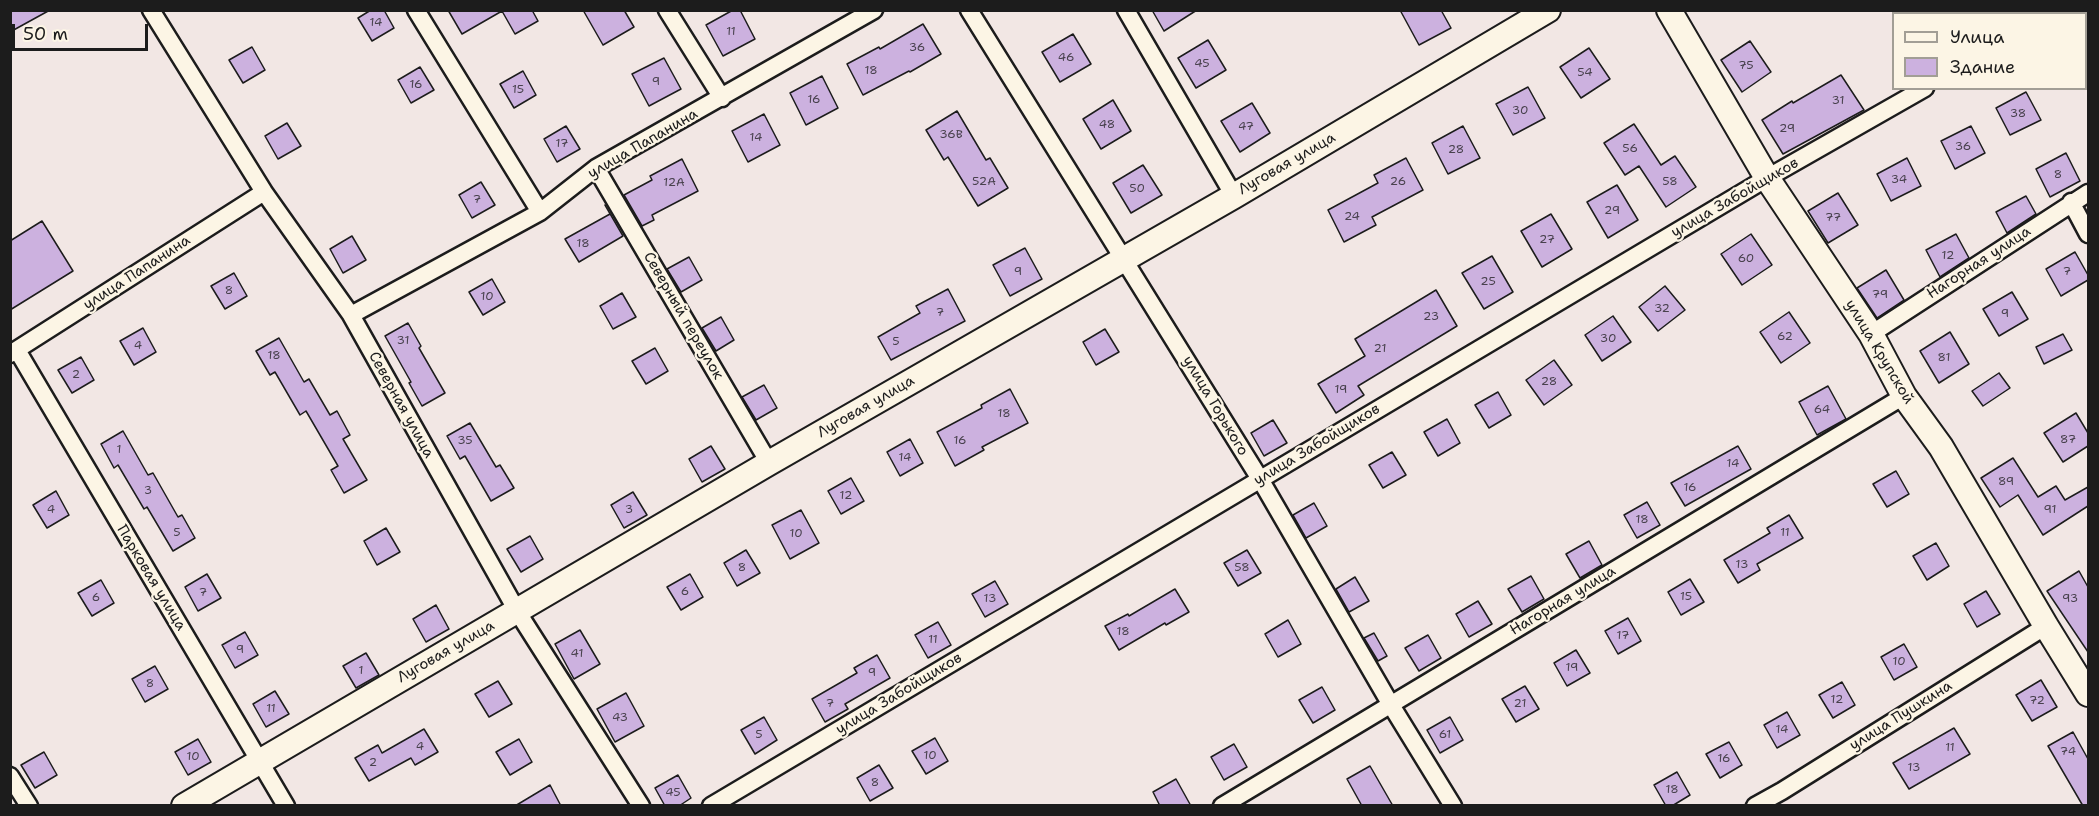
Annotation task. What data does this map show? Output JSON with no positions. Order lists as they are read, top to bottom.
{
  "streets": {
    "main road": ["Луговая улица", "улица Крупской"],
    "street": [
      "улица Папанина",
      "улица Забойщиков",
      "Нагорная улица",
      "Северный переулок",
      "Северная улица",
      "улица Горького",
      "Парковая улица",
      "улица Пушкина"
    ]
  },
  "crossings": [
    ["улица Папанина", "Северный переулок"],
    ["улица Папанина", "Северная улица"],
    ["улица Папанина", "Парковая улица"],
    ["Луговая улица", "Северный переулок"],
    ["Луговая улица", "Северная улица"],
    ["Луговая улица", "улица Горького"],
    ["Луговая улица", "Парковая улица"],
    ["улица Забойщиков", "улица Крупской"],
    ["улица Забойщиков", "улица Горького"],
    ["Нагорная улица", "улица Крупской"],
    ["Нагорная улица", "улица Горького"],
    ["улица Крупской", "улица Пушкина"]
  ],
  "house_numbers": [
    "14",
    "11",
    "36",
    "46",
    "45",
    "75",
    "18",
    "54",
    "9",
    "16",
    "15",
    "16",
    "31",
    "30",
    "38",
    "48",
    "47",
    "29",
    "36В",
    "14",
    "17",
    "36",
    "56",
    "28",
    "8",
    "34",
    "52А",
    "26",
    "58",
    "12А",
    "50",
    "7",
    "29",
    "24",
    "77",
    "27",
    "18",
    "12",
    "60",
    "9",
    "7",
    "25",
    "8",
    "79",
    "10",
    "32",
    "7",
    "9",
    "23",
    "62",
    "30",
    "31",
    "5",
    "4",
    "21",
    "18",
    "81",
    "2",
    "28",
    "19",
    "64",
    "18",
    "87",
    "35",
    "16",
    "1",
    "14",
    "14",
    "89",
    "16",
    "3",
    "12",
    "4",
    "3",
    "91",
    "18",
    "5",
    "11",
    "10",
    "13",
    "8",
    "58",
    "6",
    "7",
    "15",
    "6",
    "13",
    "93",
    "18",
    "17",
    "11",
    "9",
    "41",
    "10",
    "19",
    "1",
    "9",
    "8",
    "12",
    "72",
    "7",
    "21",
    "11",
    "43",
    "14",
    "5",
    "61",
    "4",
    "11",
    "74",
    "10",
    "10",
    "16",
    "2",
    "13",
    "8",
    "18",
    "45"
  ],
  "legend": ["Улица", "Здание"],
  "scale_bar": "50 m"
}
